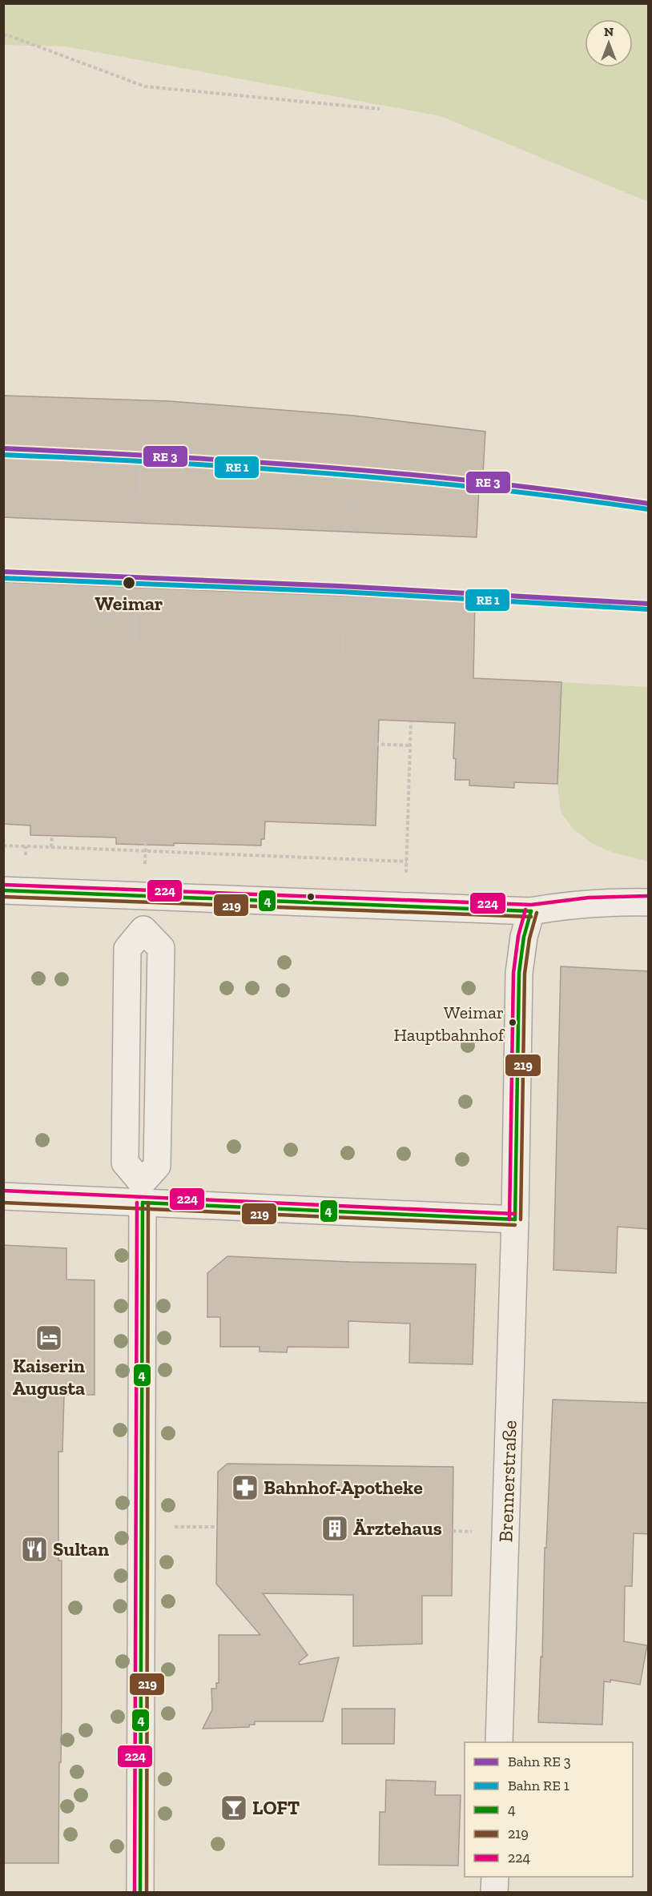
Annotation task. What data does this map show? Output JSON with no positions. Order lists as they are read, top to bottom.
{
  "streets": {
    "street": ["Brennerstraße"]
  },
  "places": {
    "other": ["Weimar", "Weimar Hauptbahnhof"],
    "hotel": ["Kaiserin Augusta"],
    "pharmacy": ["Bahnhof-Apotheke"],
    "building": ["Ärztehaus"],
    "restaurant": ["Sultan"],
    "bar": ["LOFT"]
  },
  "lines": ["transit line 224", "transit line 4", "transit line 219"],
  "legend": [
    "Bahn RE 3",
    "Bahn RE 1",
    "4",
    "219",
    "224"
  ],
  "north": "top"
}
